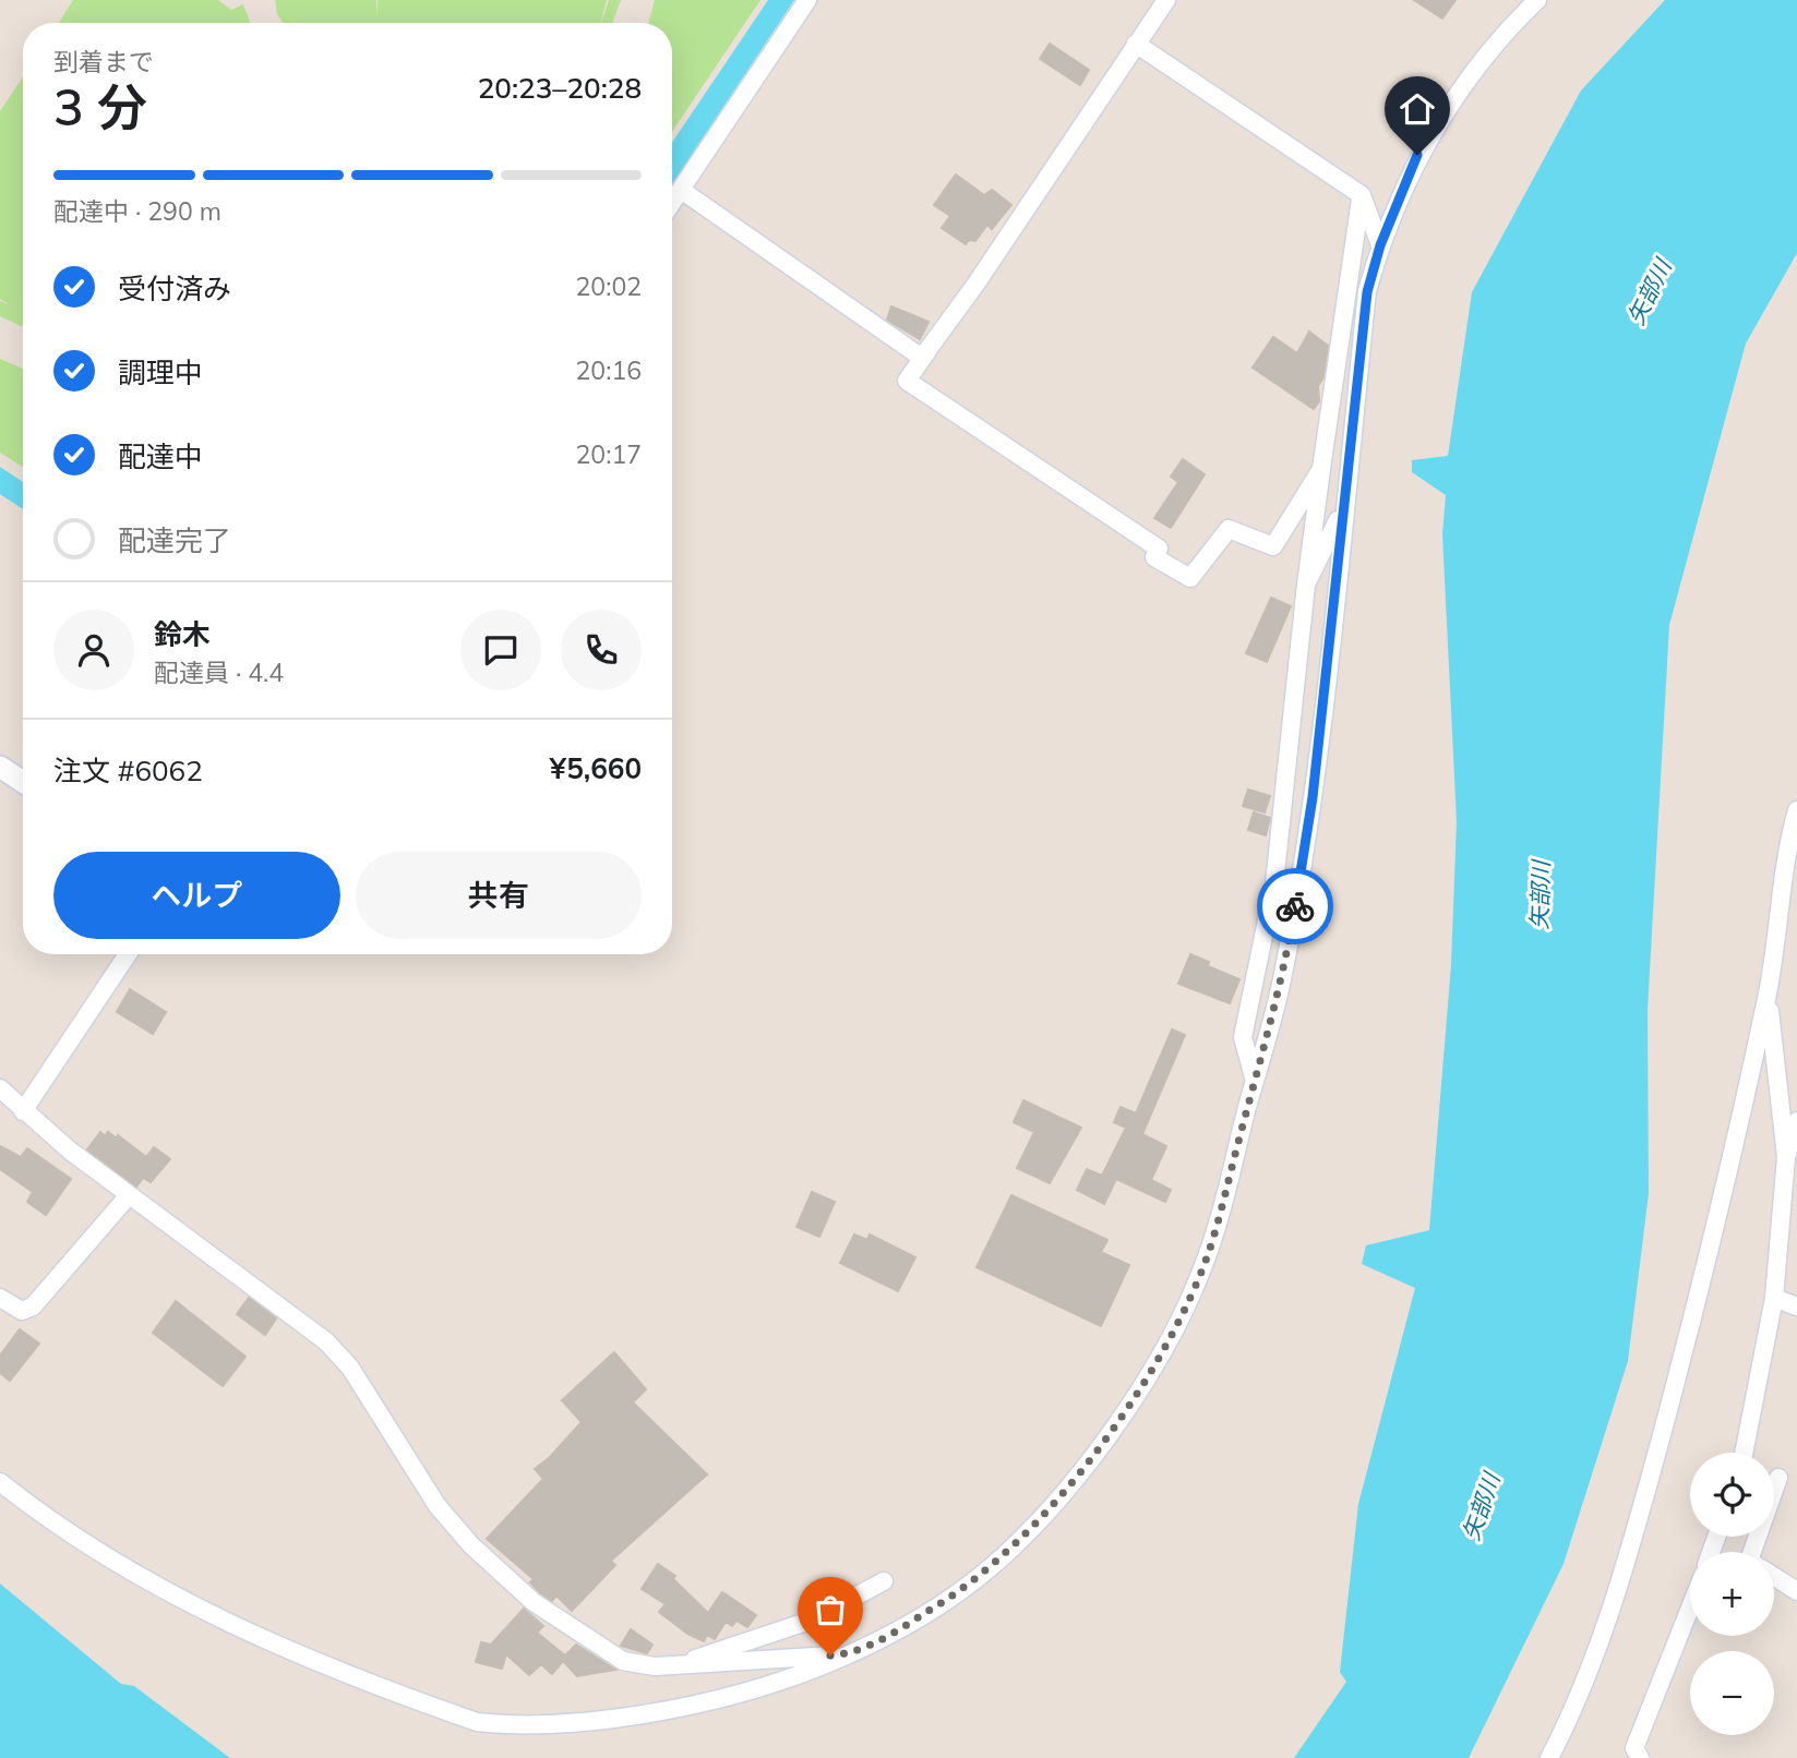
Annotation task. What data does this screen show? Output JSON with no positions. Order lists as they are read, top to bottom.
{
  "water": ["矢部川"],
  "page": {
    "heading": ["3 分", "到着まで", "20:23–20:28"],
    "panel": [
      "鈴木",
      "配達員 · 4.4",
      "注文 #6062",
      "¥5,660"
    ],
    "bar": "配達中 · 290 m",
    "list": [
      ["受付済み", "20:02"],
      ["調理中", "20:16"],
      ["配達中", "20:17"],
      "配達完了"
    ],
    "buttons": ["ヘルプ", "共有"],
    "map_buttons": ["+", "−"]
  }
}
